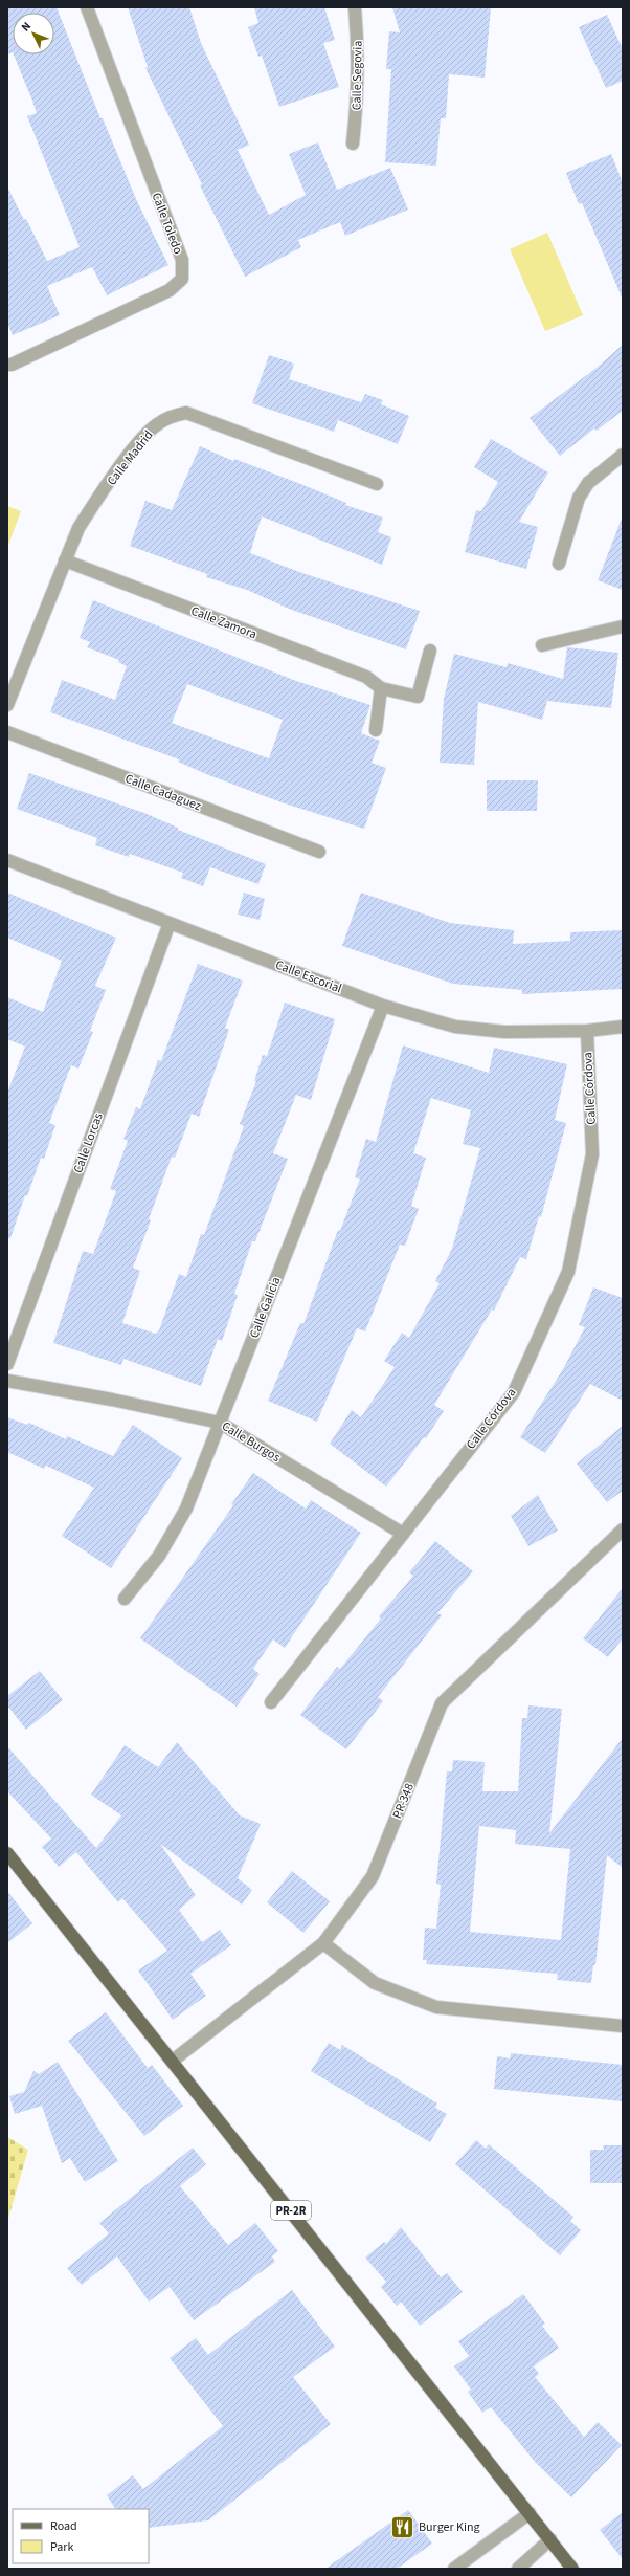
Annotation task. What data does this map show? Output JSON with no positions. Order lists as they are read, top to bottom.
{
  "streets": {
    "main road": ["PR-2R"],
    "street": [
      "Calle Segovia",
      "Calle Toledo",
      "Calle Madrid",
      "Calle Zamora",
      "Calle Cadaguez",
      "Calle Escorial",
      "Calle Córdova",
      "Calle Lorcas",
      "Calle Galicia",
      "Calle Burgos",
      "PR-348"
    ]
  },
  "crossings": [
    ["Calle Madrid", "Calle Zamora"],
    ["Calle Escorial", "Calle Córdova"],
    ["Calle Escorial", "Calle Lorcas"],
    ["Calle Escorial", "Calle Galicia"],
    ["Calle Córdova", "Calle Burgos"],
    ["Calle Galicia", "Calle Burgos"],
    ["PR-348", "PR-2R"]
  ],
  "places": {
    "restaurant": ["Burger King"]
  },
  "legend": ["Road", "Park"],
  "north": "top left"
}
